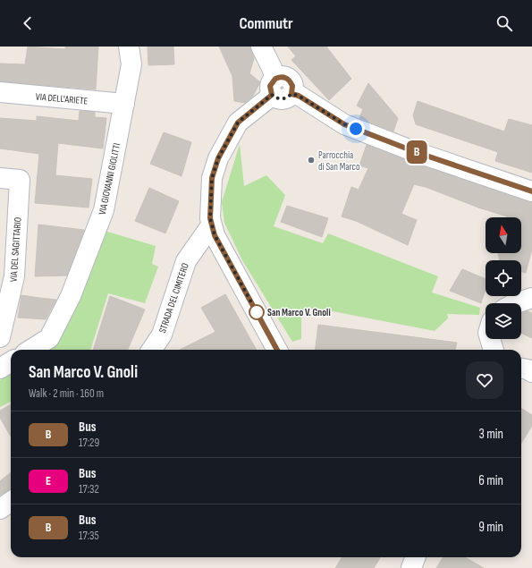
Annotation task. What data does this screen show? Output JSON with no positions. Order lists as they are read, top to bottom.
{
  "streets": {
    "street": [
      "VIA DELL'ARIETE",
      "VIA GIOVANNI GIOLITTI",
      "VIA DEL SAGITTARIO",
      "STRADA DEL CIMITERO"
    ]
  },
  "crossings": [
    ["VIA DELL'ARIETE", "VIA GIOVANNI GIOLITTI"]
  ],
  "places": ["Parrocchia di San Marco", "San Marco V. Gnoli"],
  "lines": ["bus line B"],
  "north": "top",
  "page": {
    "header": "Commutr",
    "on_map": "B",
    "heading": ["San Marco V. Gnoli", "Walk · 2 min · 160 m"],
    "list": [
      {
        "mark": "B",
        "name": "Bus",
        "note": "17:29",
        "value": "3 min"
      },
      {
        "mark": "E",
        "name": "Bus",
        "note": "17:32",
        "value": "6 min"
      },
      {
        "mark": "B",
        "name": "Bus",
        "note": "17:35",
        "value": "9 min"
      }
    ]
  }
}
